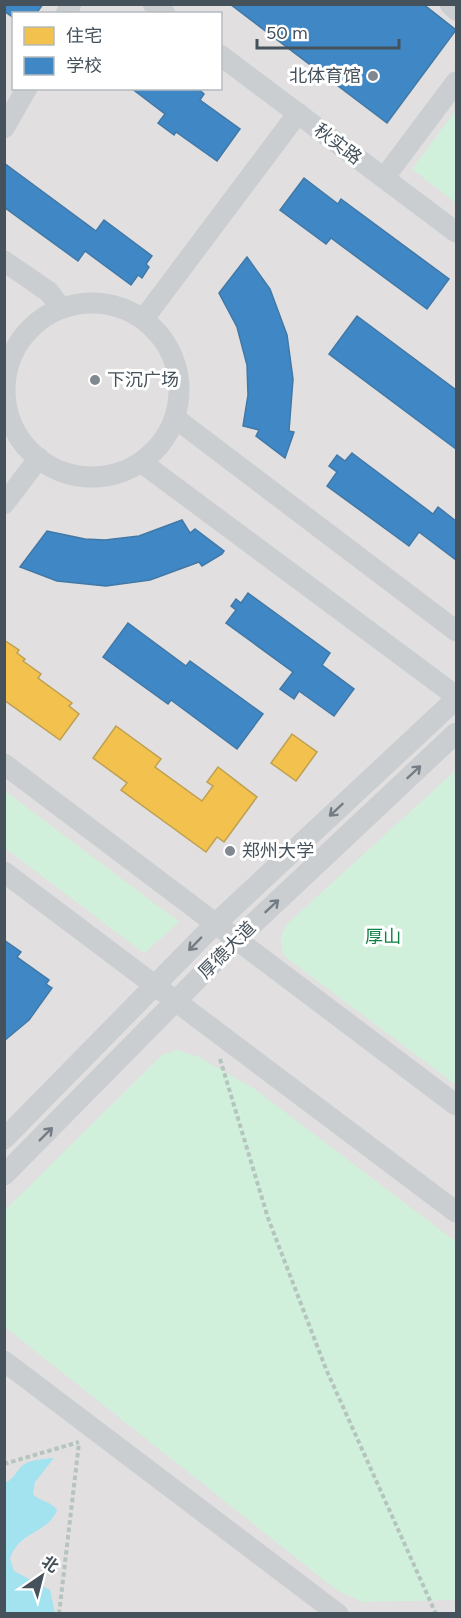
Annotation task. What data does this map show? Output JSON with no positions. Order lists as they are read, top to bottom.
{
  "streets": {
    "lane": ["秋实路", "厚德大道"]
  },
  "parks": ["厚山"],
  "places": ["北体育馆", "下沉广场", "郑州大学"],
  "legend": ["住宅", "学校"],
  "scale_bar": "50 m",
  "north": "top right"
}
